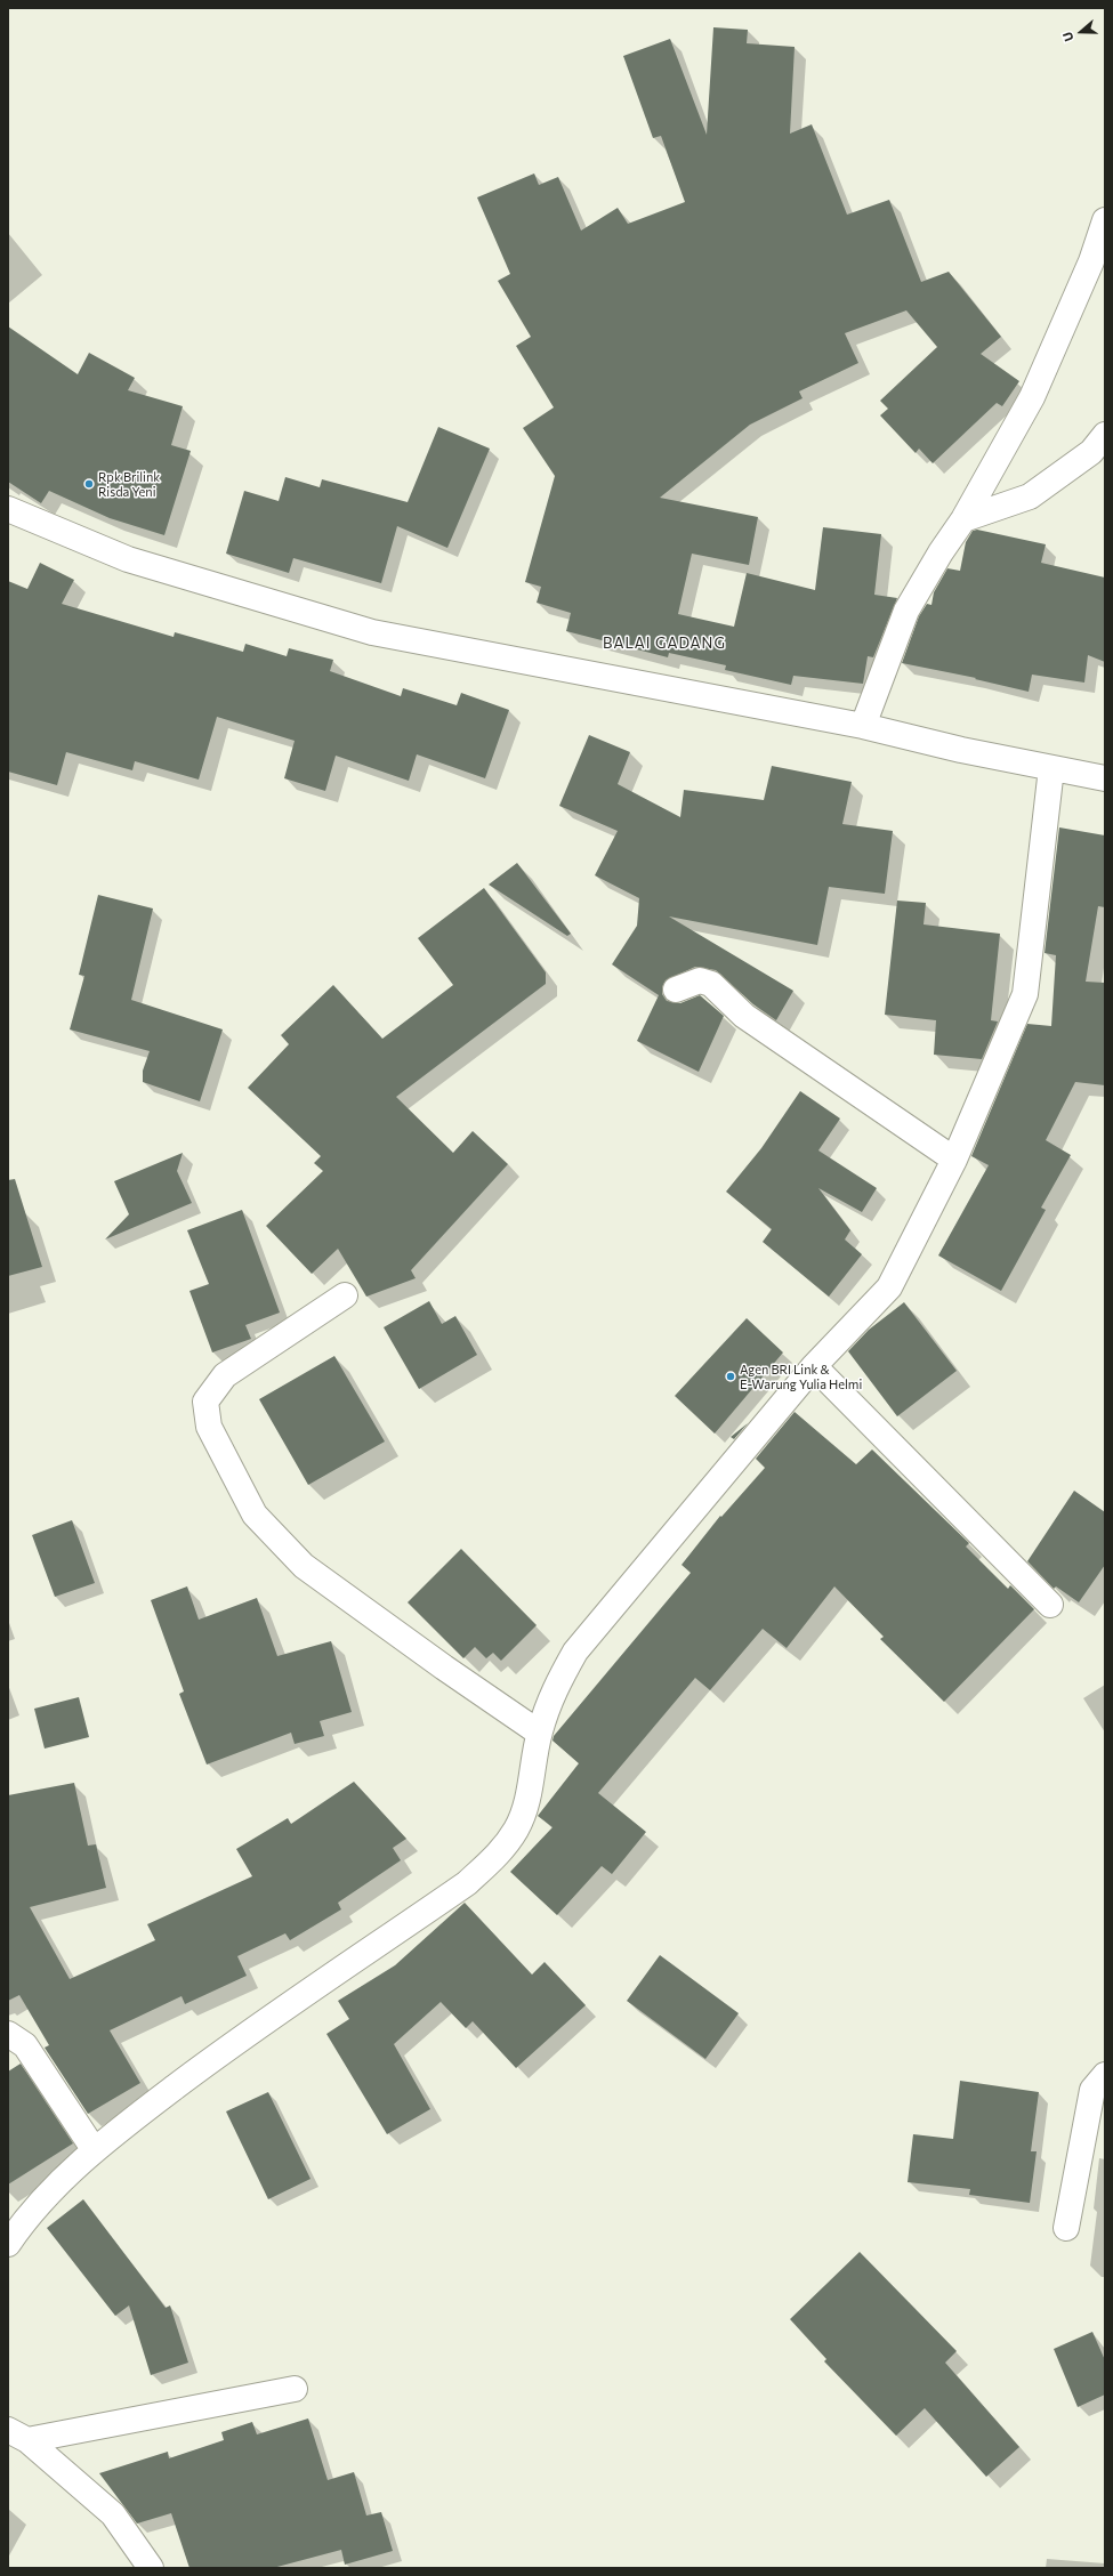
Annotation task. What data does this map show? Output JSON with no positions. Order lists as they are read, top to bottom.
{
  "districts": ["BALAI GADANG"],
  "places": ["Rpk Brilink Risda Yeni", "Agen BRI Link & E-Warung Yulia Helmi"],
  "north": "left"
}
